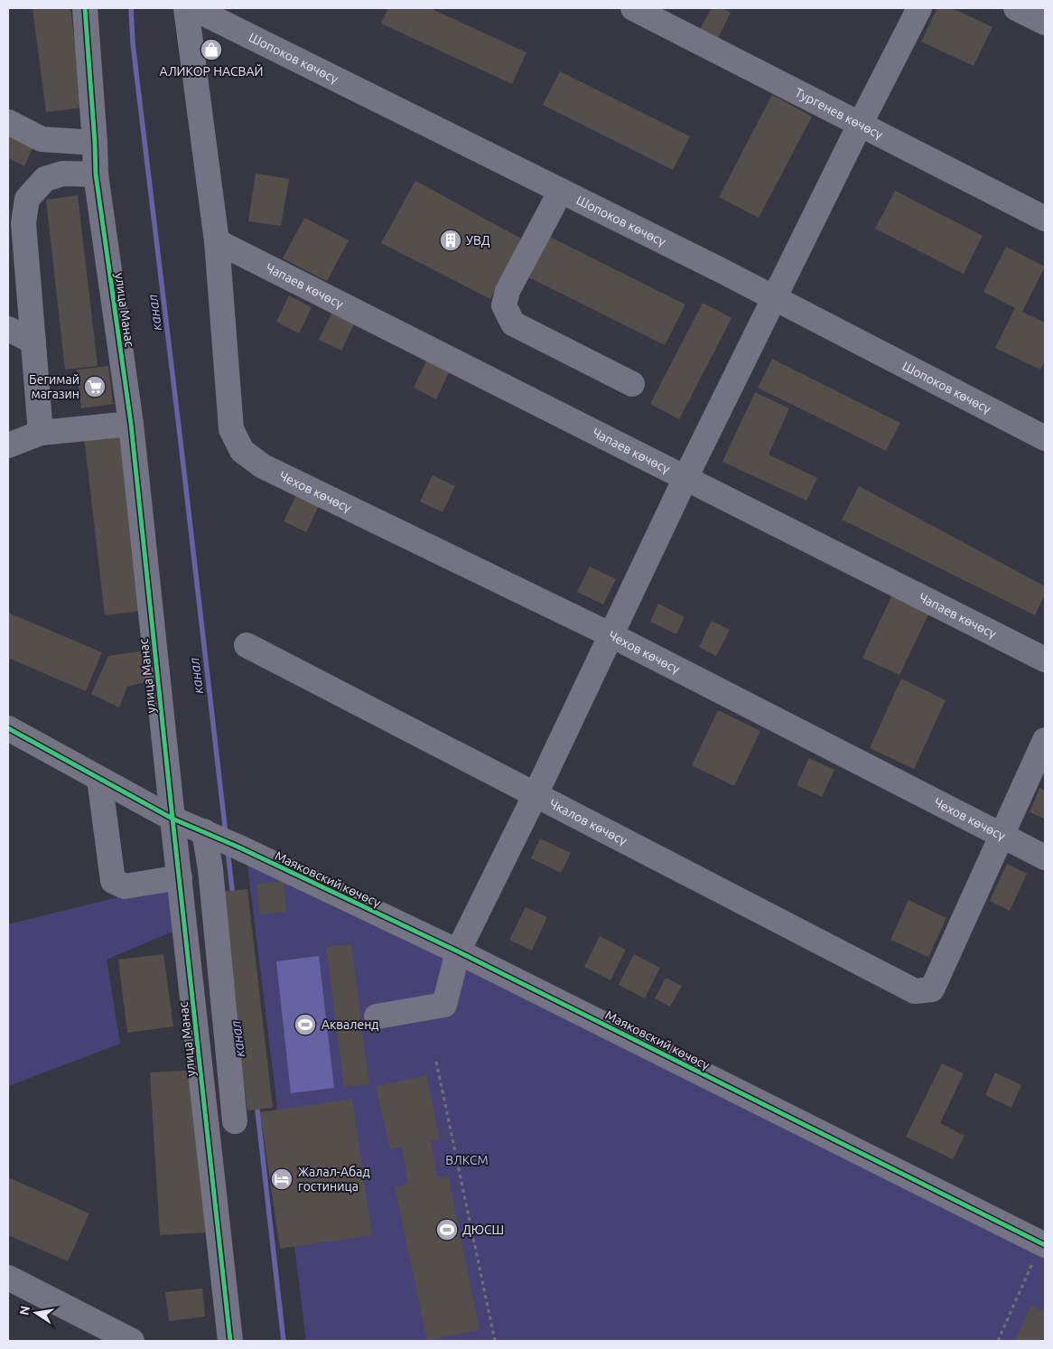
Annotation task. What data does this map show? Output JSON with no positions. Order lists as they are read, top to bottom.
{
  "streets": {
    "street": [
      "Шопоков көчөсү",
      "Тургенев көчөсү",
      "Чапаев көчөсү",
      "улица Манас",
      "Чехов көчөсү",
      "Чкалов көчөсү",
      "Маяковский көчөсү"
    ]
  },
  "crossings": [
    ["Чапаев көчөсү", "Чехов көчөсү"],
    ["улица Манас", "Маяковский көчөсү"],
    ["Чехов көчөсү", "Чкалов көчөсү"]
  ],
  "water": ["канал"],
  "parks": ["ВЛКСМ"],
  "places": {
    "shop": ["АЛИКОР НАСВАЙ"],
    "building": ["УВД"],
    "supermarket": ["Бегимай магазин"],
    "sports": ["Акваленд", "ДЮСШ"],
    "hotel": ["Жалал-Абад гостиница"]
  },
  "north": "left"
}
